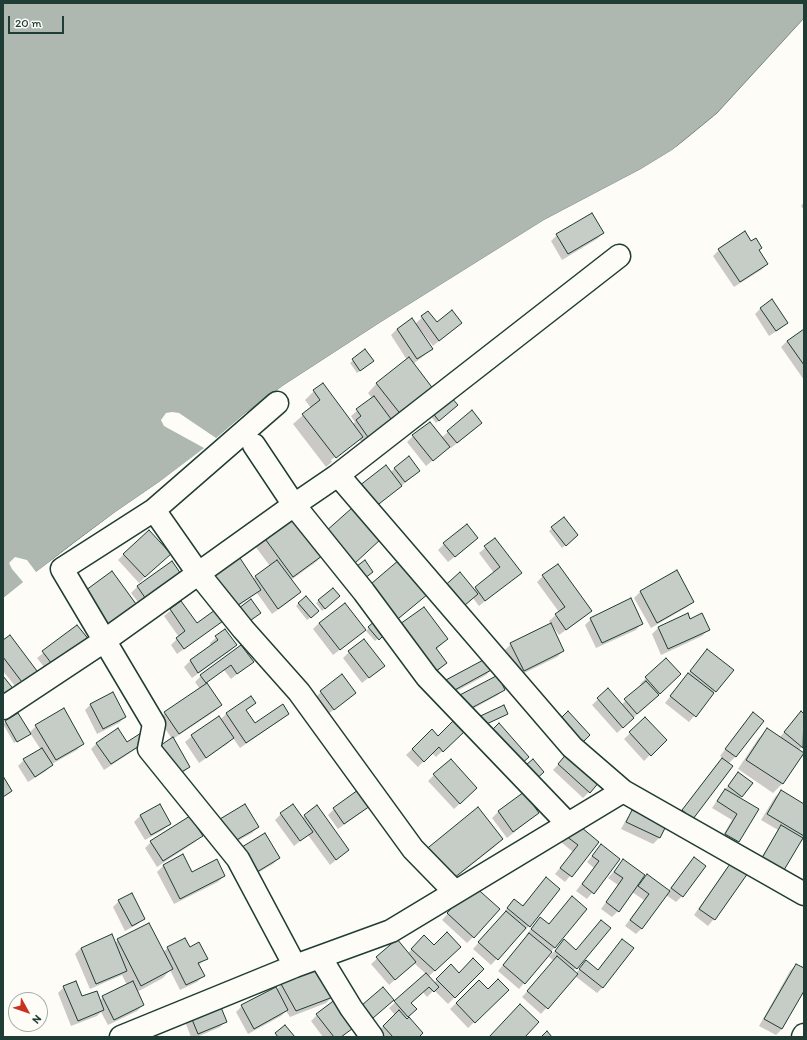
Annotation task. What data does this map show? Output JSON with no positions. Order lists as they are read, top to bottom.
{
  "scale_bar": "20 m",
  "north": "bottom right"
}
